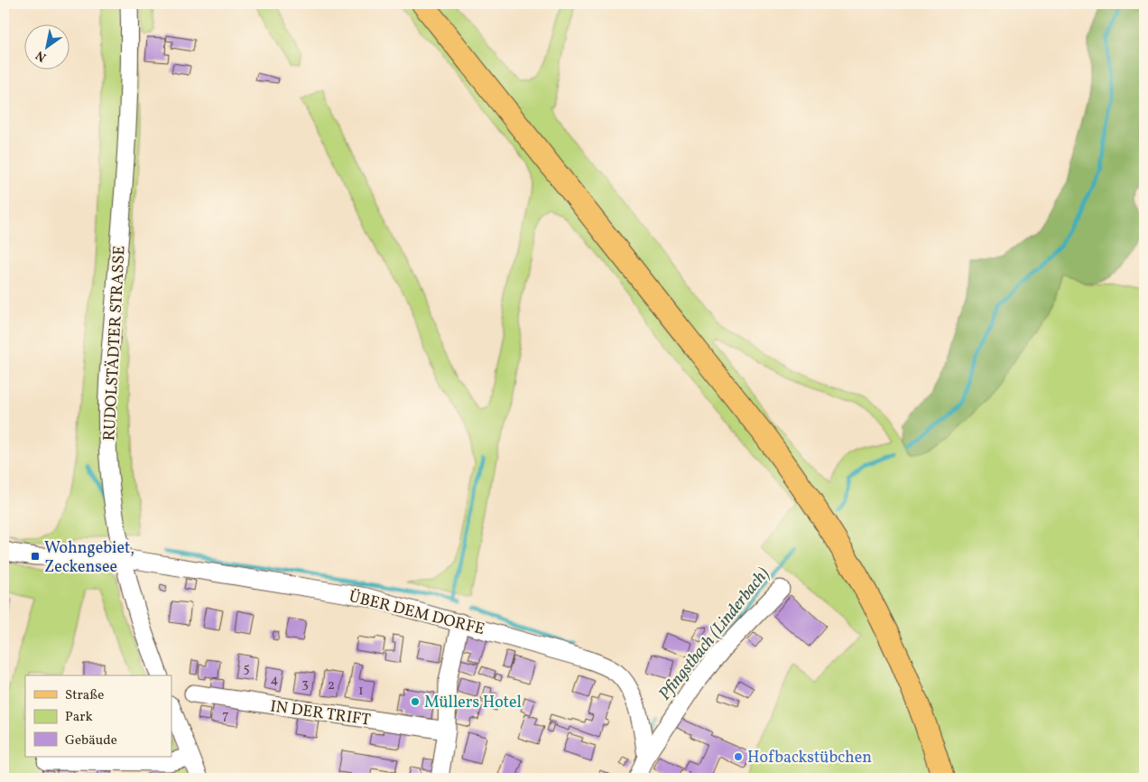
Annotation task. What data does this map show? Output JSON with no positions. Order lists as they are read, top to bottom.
{
  "streets": {
    "street": ["RUDOLSTÄDTER STRASSE", "ÜBER DEM DORFE", "IN DER TRIFT"]
  },
  "crossings": [
    ["RUDOLSTÄDTER STRASSE", "ÜBER DEM DORFE"]
  ],
  "water": ["Pfingstbach (Linderbach)"],
  "places": {
    "transit": ["Wohngebiet, Zeckensee"],
    "other": ["Müllers Hotel", "Hofbackstübchen"]
  },
  "house_numbers": [
    "5",
    "4",
    "3",
    "2",
    "1",
    "7"
  ],
  "legend": ["Straße", "Park", "Gebäude"],
  "north": "bottom left"
}
